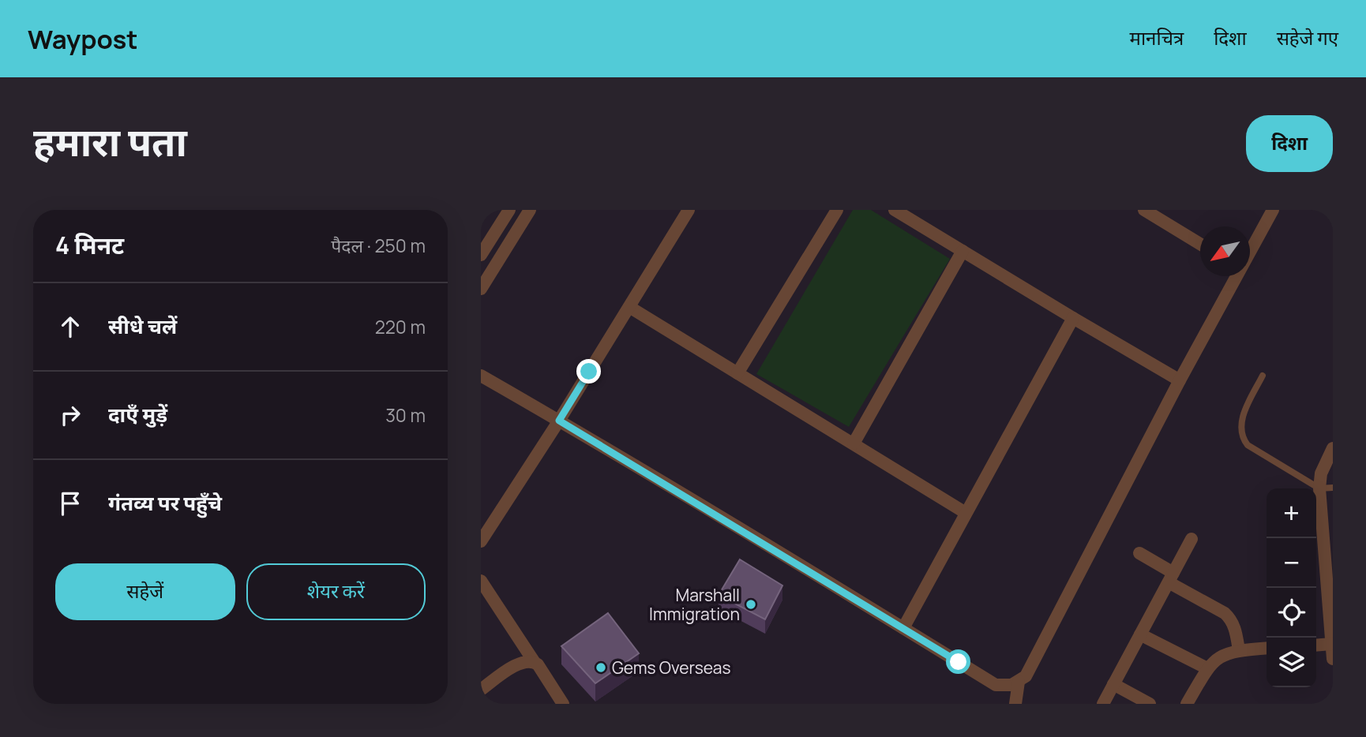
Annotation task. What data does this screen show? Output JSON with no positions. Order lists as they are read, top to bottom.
{
  "places": ["Marshall Immigration", "Gems Overseas"],
  "north": "bottom left",
  "page": {
    "header": "Waypost",
    "nav": ["मानचित्र", "दिशा", "सहेजे गए"],
    "title": "हमारा पता",
    "buttons": [
      "दिशा",
      ["सहेजें", "शेयर करें"]
    ],
    "heading": ["4 मिनट", "पैदल · 250 m"],
    "list": [
      ["सीधे चलें", "220 m"],
      ["दाएँ मुड़ें", "30 m"],
      "गंतव्य पर पहुँचे"
    ],
    "map_buttons": ["+", "−"]
  }
}
